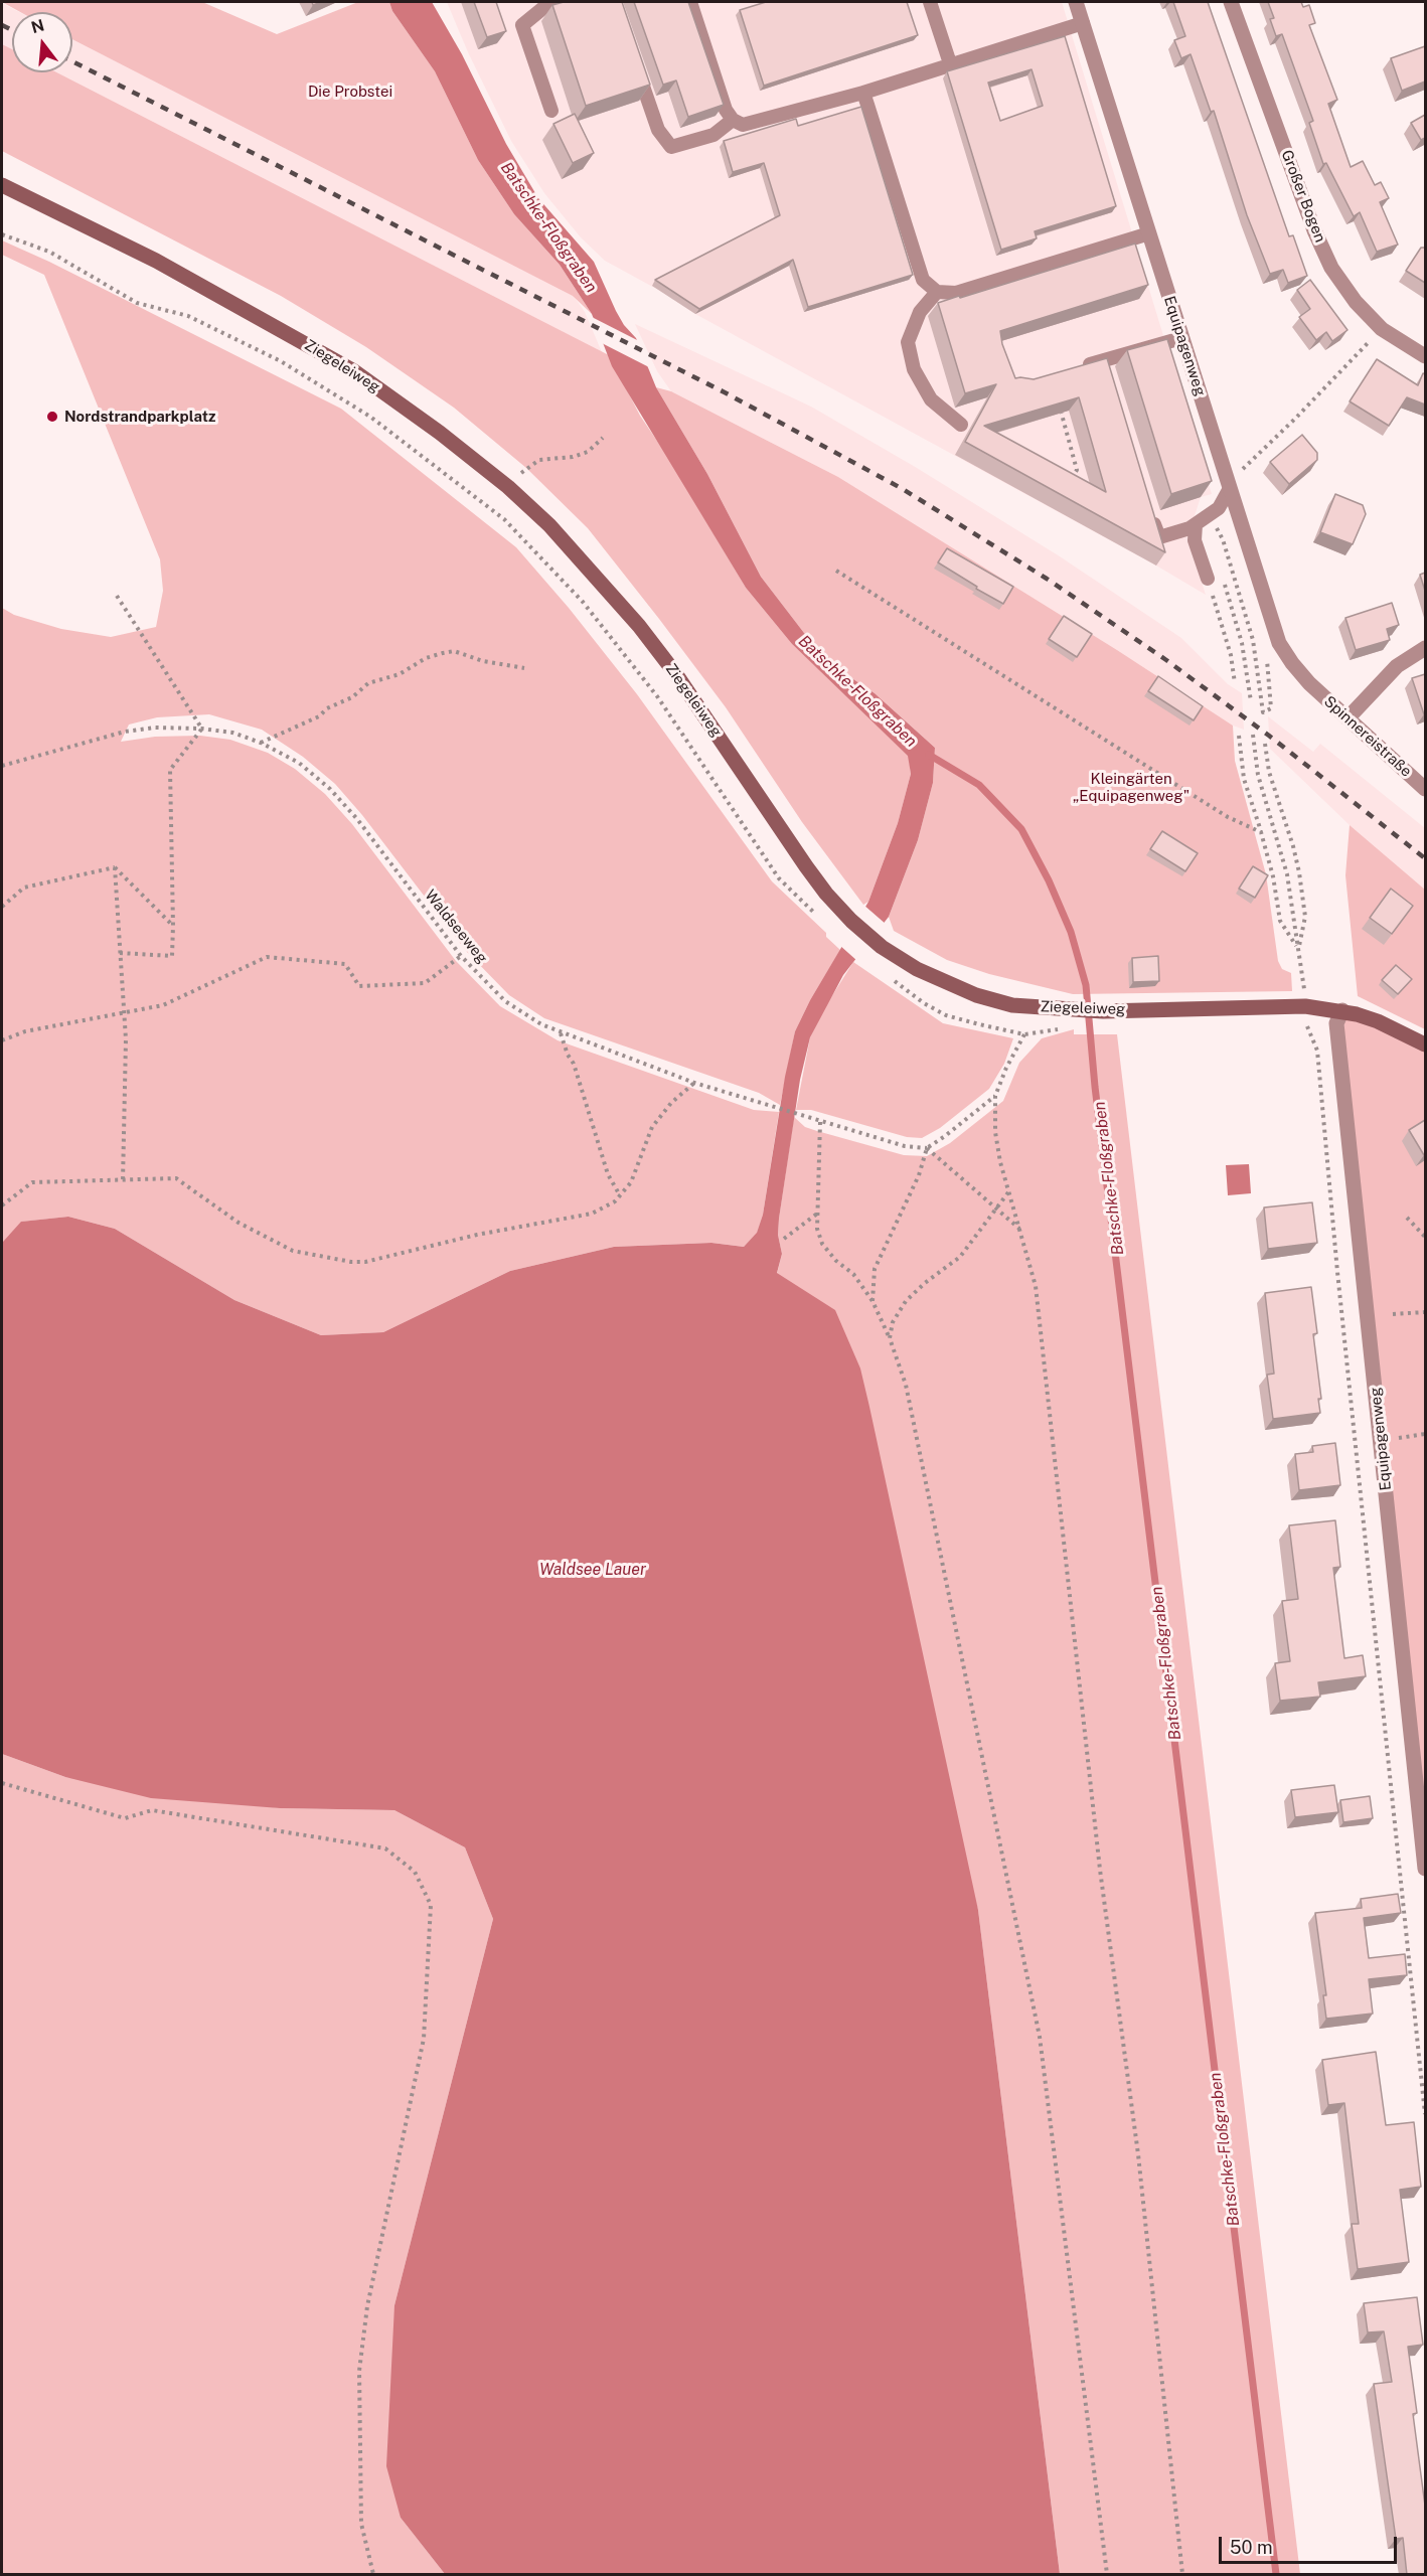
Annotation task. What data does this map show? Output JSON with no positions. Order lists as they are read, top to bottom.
{
  "streets": {
    "main road": ["Ziegeleiweg"],
    "street": ["Großer Bogen", "Equipagenweg", "Spinnereistraße"],
    "path": ["Waldseeweg"]
  },
  "crossings": [
    ["Equipagenweg", "Ziegeleiweg"],
    ["Equipagenweg", "Spinnereistraße"]
  ],
  "water": ["Batschke‐Floßgraben", "Waldsee Lauer"],
  "parks": ["Die Probstei", "Kleingärten „Equipagenweg\""],
  "places": ["Nordstrandparkplatz"],
  "scale_bar": "50 m",
  "north": "top"
}
